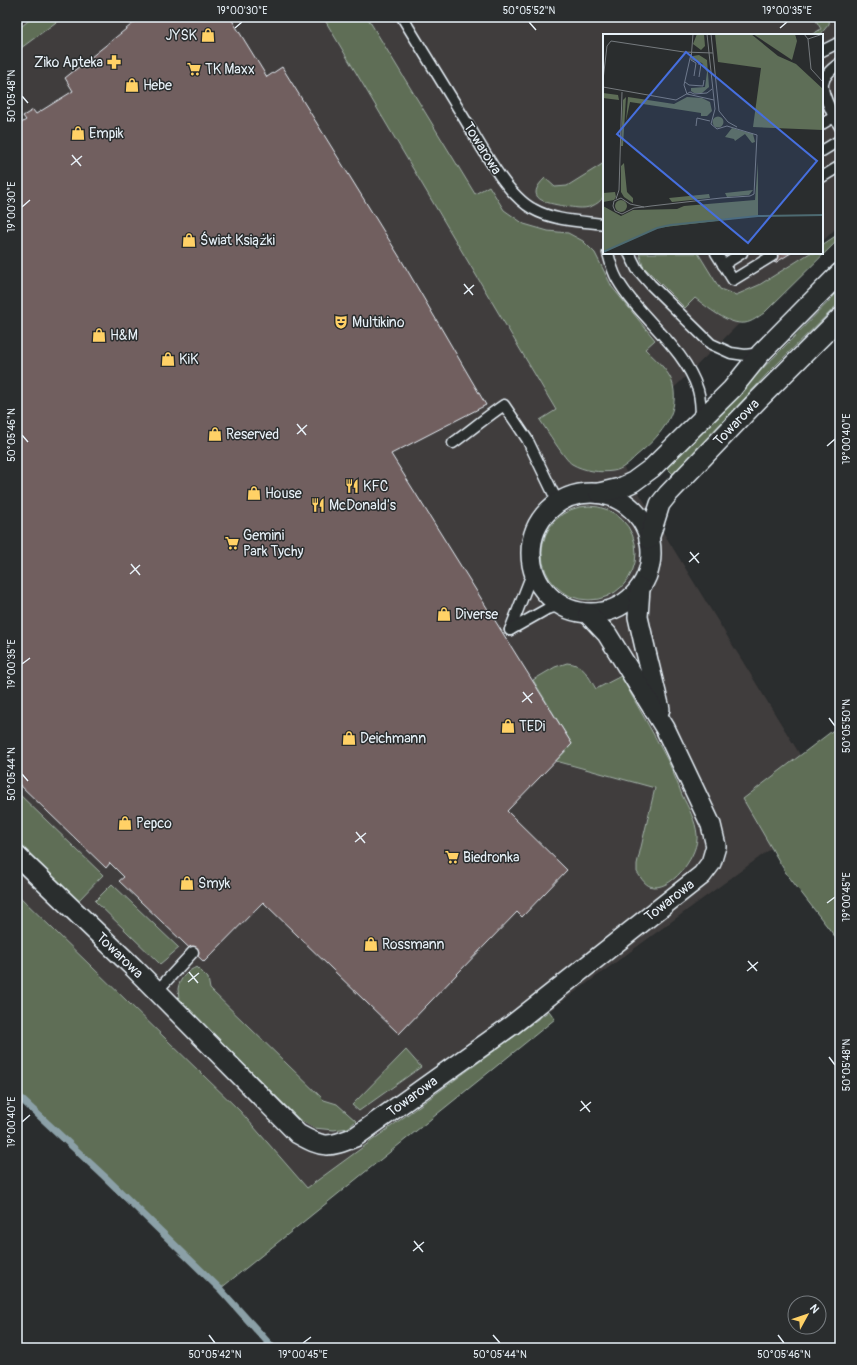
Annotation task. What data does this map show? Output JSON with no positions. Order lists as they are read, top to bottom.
{
  "streets": {
    "street": ["Towarowa"]
  },
  "places": {
    "shop": [
      "JYSK",
      "Hebe",
      "Empik",
      "Świat Książki",
      "H&M",
      "KiK",
      "Reserved",
      "House",
      "Diverse",
      "TEDi",
      "Deichmann",
      "Pepco",
      "Smyk",
      "Rossmann"
    ],
    "pharmacy": ["Ziko Apteka"],
    "supermarket": ["TK Maxx", "Gemini Park Tychy", "Biedronka"],
    "theatre": ["Multikino"],
    "restaurant": ["KFC", "McDonald's"]
  },
  "north": "top right",
  "coordinates": [
    "19°00'30\"E",
    "50°05'52\"N",
    "19°00'35\"E",
    "50°05'48\"N",
    "50°05'46\"N",
    "19°00'40\"E",
    "50°05'50\"N",
    "50°05'44\"N",
    "19°00'45\"E",
    "50°05'42\"N"
  ]
}
